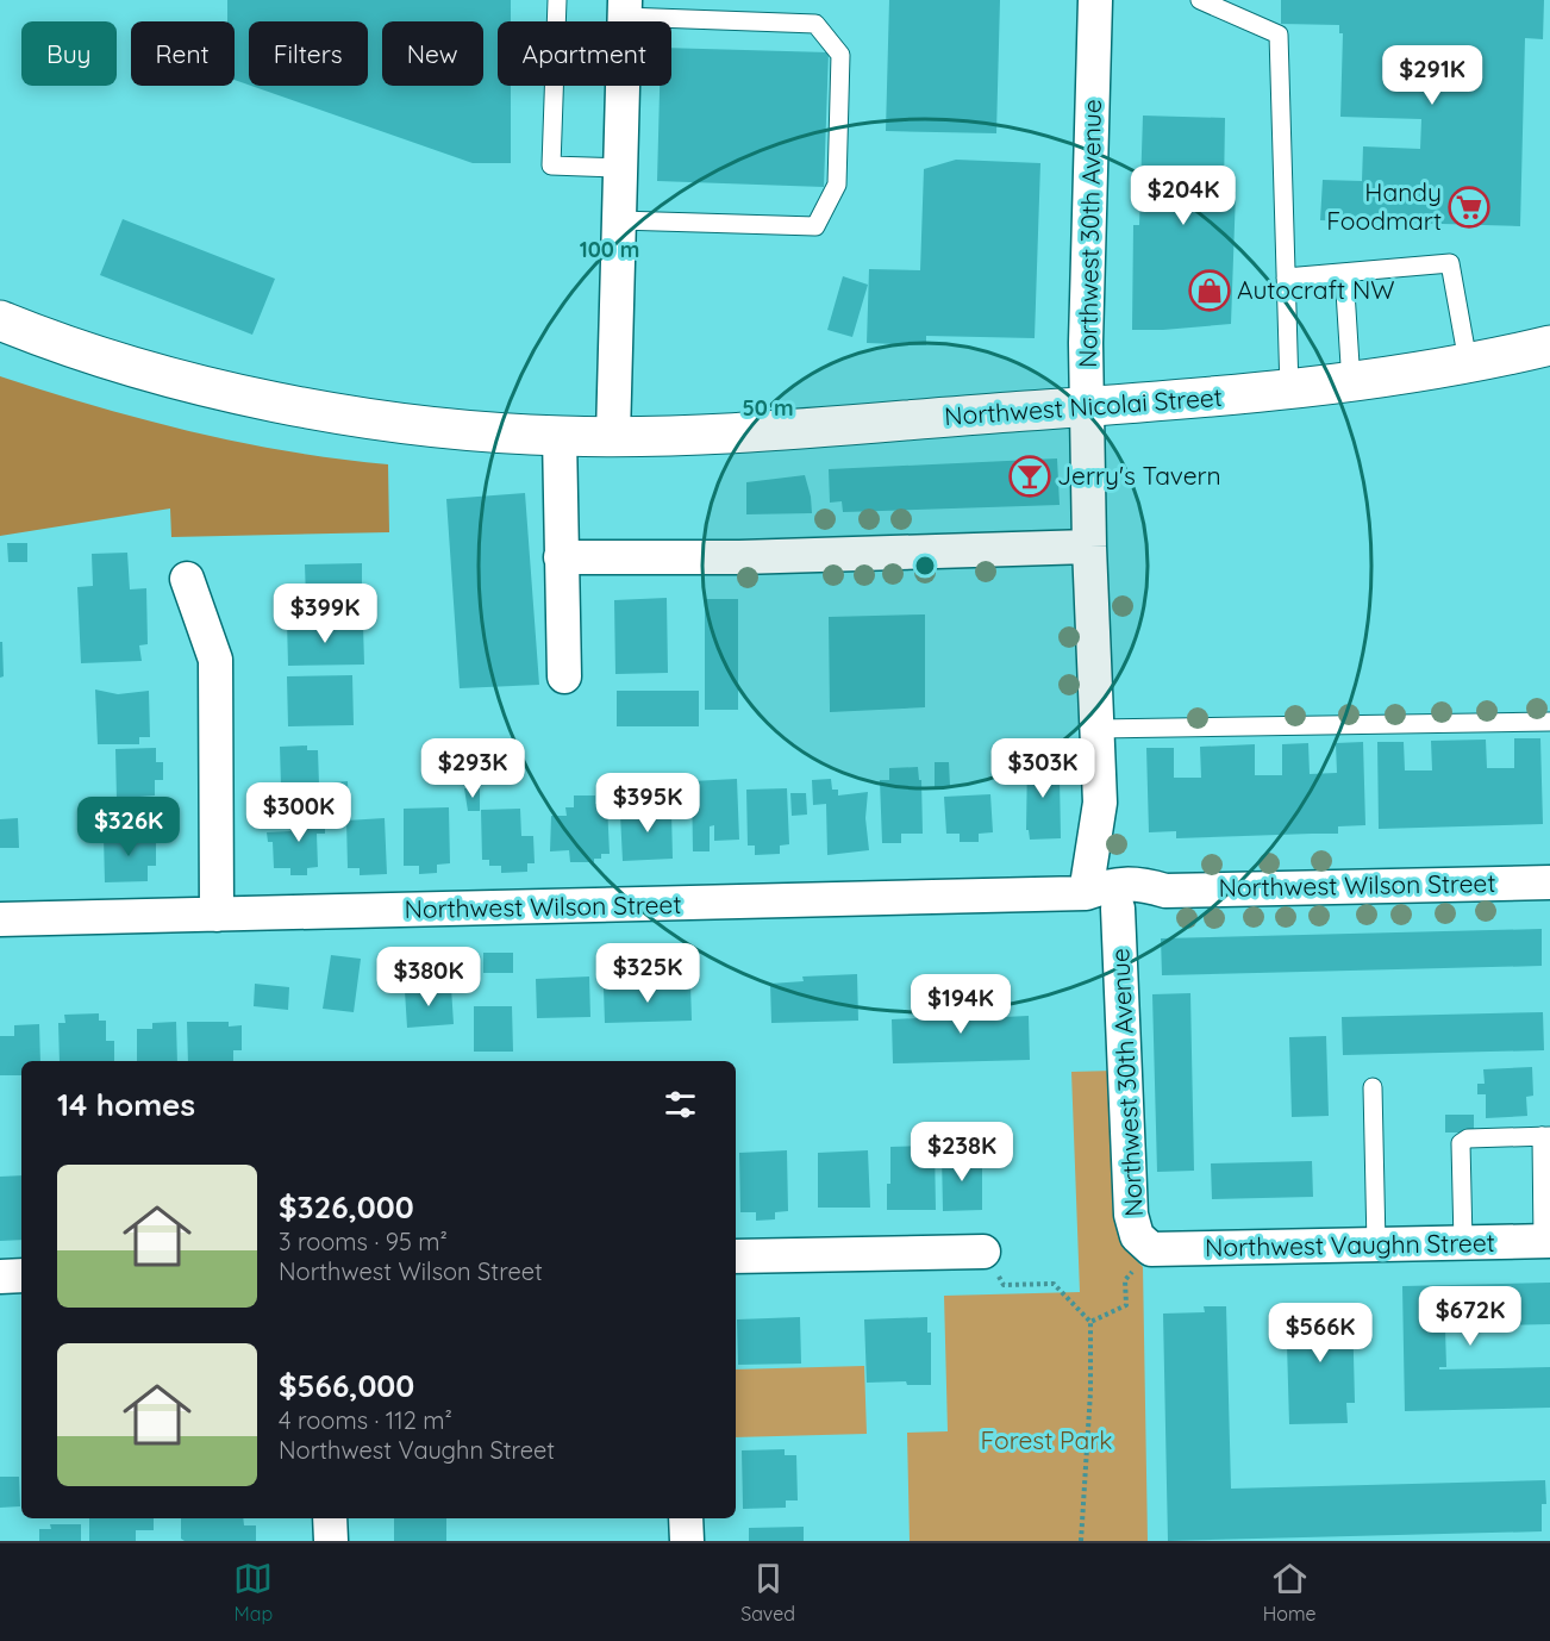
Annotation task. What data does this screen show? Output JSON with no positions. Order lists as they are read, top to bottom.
{
  "streets": {
    "main road": ["Northwest Nicolai Street"],
    "street": ["Northwest 30th Avenue", "Northwest Wilson Street", "Northwest Vaughn Street"]
  },
  "crossings": [
    ["Northwest 30th Avenue", "Northwest Nicolai Street"],
    ["Northwest 30th Avenue", "Northwest Wilson Street"],
    ["Northwest 30th Avenue", "Northwest Vaughn Street"]
  ],
  "parks": ["Forest Park"],
  "places": {
    "supermarket": ["Handy Foodmart"],
    "shop": ["Autocraft NW"],
    "bar": ["Jerry's Tavern"]
  },
  "page": {
    "chip": [
      "Buy",
      "Rent",
      "Filters",
      "New",
      "Apartment"
    ],
    "price": [
      "$291K",
      "$204K",
      "$399K",
      "$293K",
      "$303K",
      "$395K",
      "$300K",
      "$326K",
      "$325K",
      "$380K",
      "$194K",
      "$238K",
      "$672K",
      "$566K"
    ],
    "heading": "14 homes",
    "list": [
      {
        "name": "$326,000",
        "note": "3 rooms · 95 m² · Northwest Wilson Street"
      },
      {
        "name": "$566,000",
        "note": "4 rooms · 112 m² · Northwest Vaughn Street"
      }
    ],
    "tabs": ["Map", "Saved", "Home"]
  },
  "rings": ["100 m", "50 m"]
}
